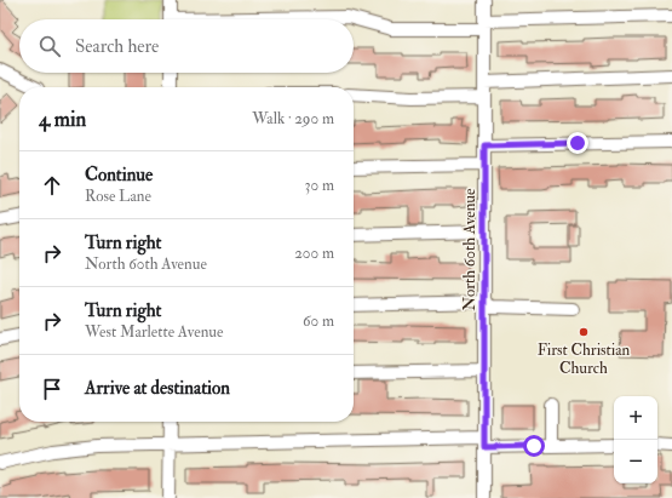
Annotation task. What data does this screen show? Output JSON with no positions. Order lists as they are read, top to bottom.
{
  "streets": {
    "street": ["North 60th Avenue"]
  },
  "places": ["First Christian Church"],
  "page": {
    "search": "Search here",
    "heading": ["4 min", "Walk · 290 m"],
    "list": [
      ["Continue", "Rose Lane", "30 m"],
      ["Turn right", "North 60th Avenue", "200 m"],
      ["Turn right", "West Marlette Avenue", "60 m"],
      "Arrive at destination"
    ],
    "map_buttons": ["+", "−"]
  }
}
